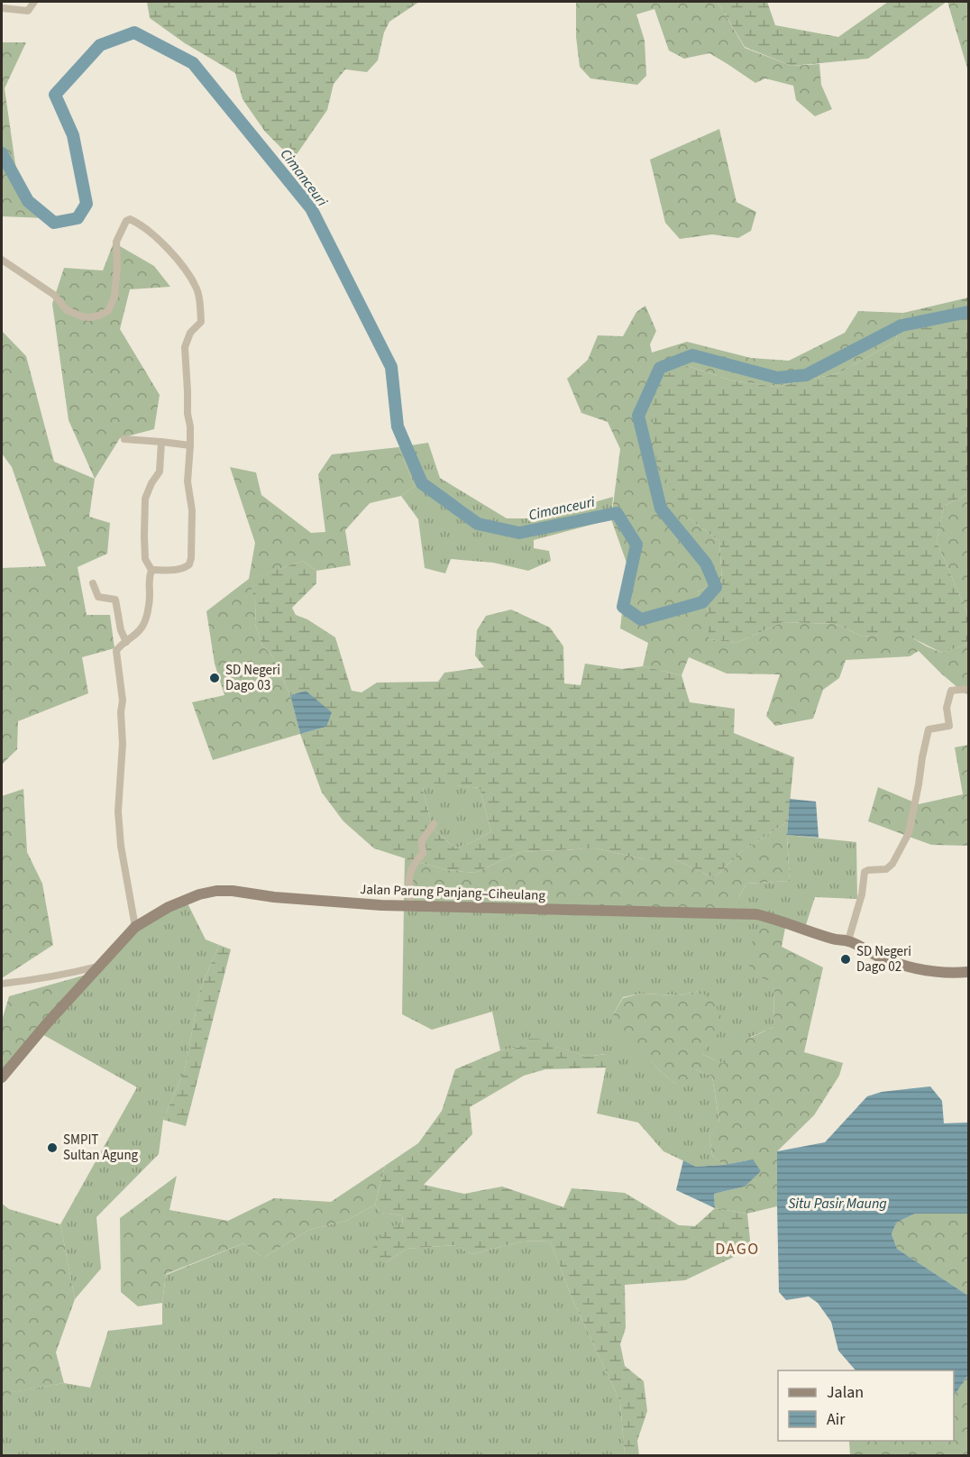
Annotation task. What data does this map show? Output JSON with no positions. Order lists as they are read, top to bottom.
{
  "streets": {
    "street": ["Jalan Parung Panjang–Ciheulang"]
  },
  "districts": ["DAGO"],
  "water": ["Cimanceuri", "Situ Pasir Maung"],
  "places": ["SD Negeri Dago 03", "SD Negeri Dago 02", "SMPIT Sultan Agung"],
  "legend": ["Jalan", "Air"]
}
